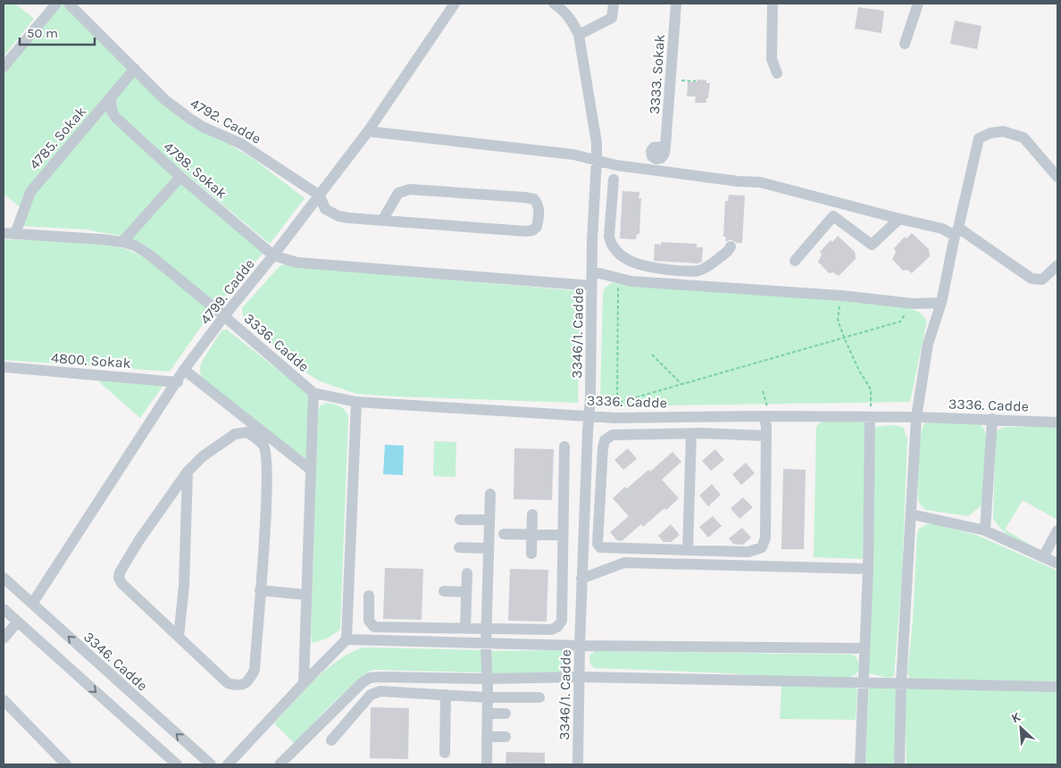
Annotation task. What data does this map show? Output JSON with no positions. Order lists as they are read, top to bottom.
{
  "streets": {
    "street": [
      "3333. Sokak",
      "4792. Cadde",
      "4785. Sokak",
      "4798. Sokak",
      "4799. Cadde",
      "3346/1. Cadde",
      "3336. Cadde",
      "4800. Sokak",
      "3346. Cadde"
    ]
  },
  "crossings": [
    ["4792. Cadde", "4785. Sokak"],
    ["4792. Cadde", "4799. Cadde"],
    ["4785. Sokak", "4798. Sokak"],
    ["4785. Sokak", "3336. Cadde"],
    ["4798. Sokak", "4799. Cadde"],
    ["4799. Cadde", "3336. Cadde"],
    ["4799. Cadde", "4800. Sokak"],
    ["4799. Cadde", "3346. Cadde"],
    ["3346/1. Cadde", "3336. Cadde"]
  ],
  "scale_bar": "50 m",
  "north": "top left"
}
